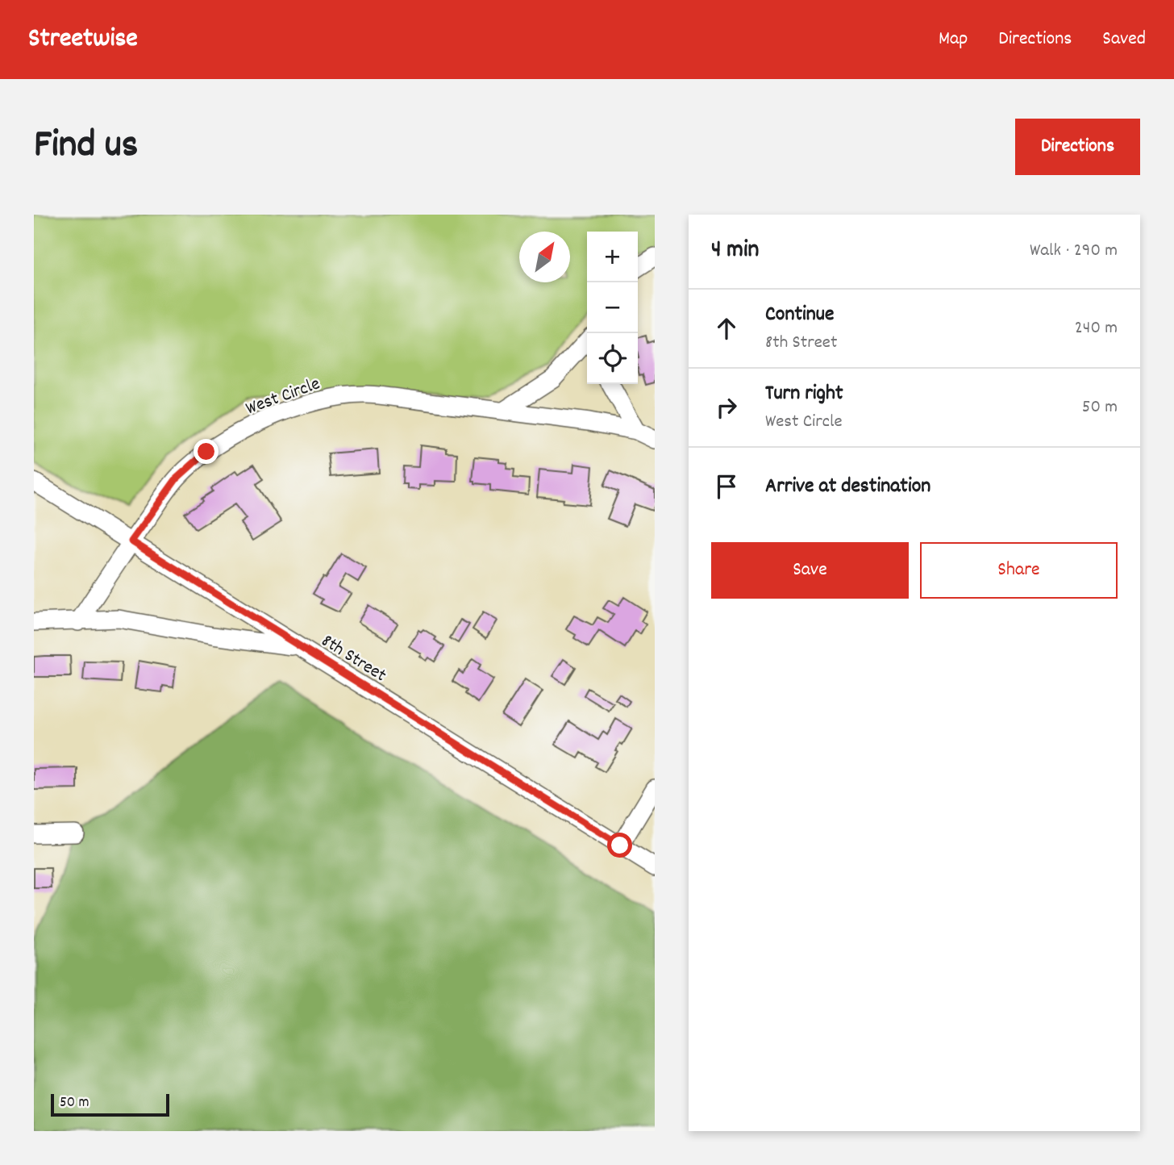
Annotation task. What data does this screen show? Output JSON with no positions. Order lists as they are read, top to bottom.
{
  "streets": {
    "street": ["West Circle", "8th Street"]
  },
  "crossings": [
    ["West Circle", "8th Street"]
  ],
  "scale_bar": "50 m",
  "north": "top right",
  "page": {
    "header": "Streetwise",
    "nav": ["Map", "Directions", "Saved"],
    "title": "Find us",
    "buttons": [
      "Directions",
      ["Save", "Share"]
    ],
    "heading": ["4 min", "Walk · 290 m"],
    "map_buttons": ["+", "−"],
    "list": [
      ["Continue", "8th Street", "240 m"],
      ["Turn right", "West Circle", "50 m"],
      "Arrive at destination"
    ],
    "scale": "50 m"
  }
}
